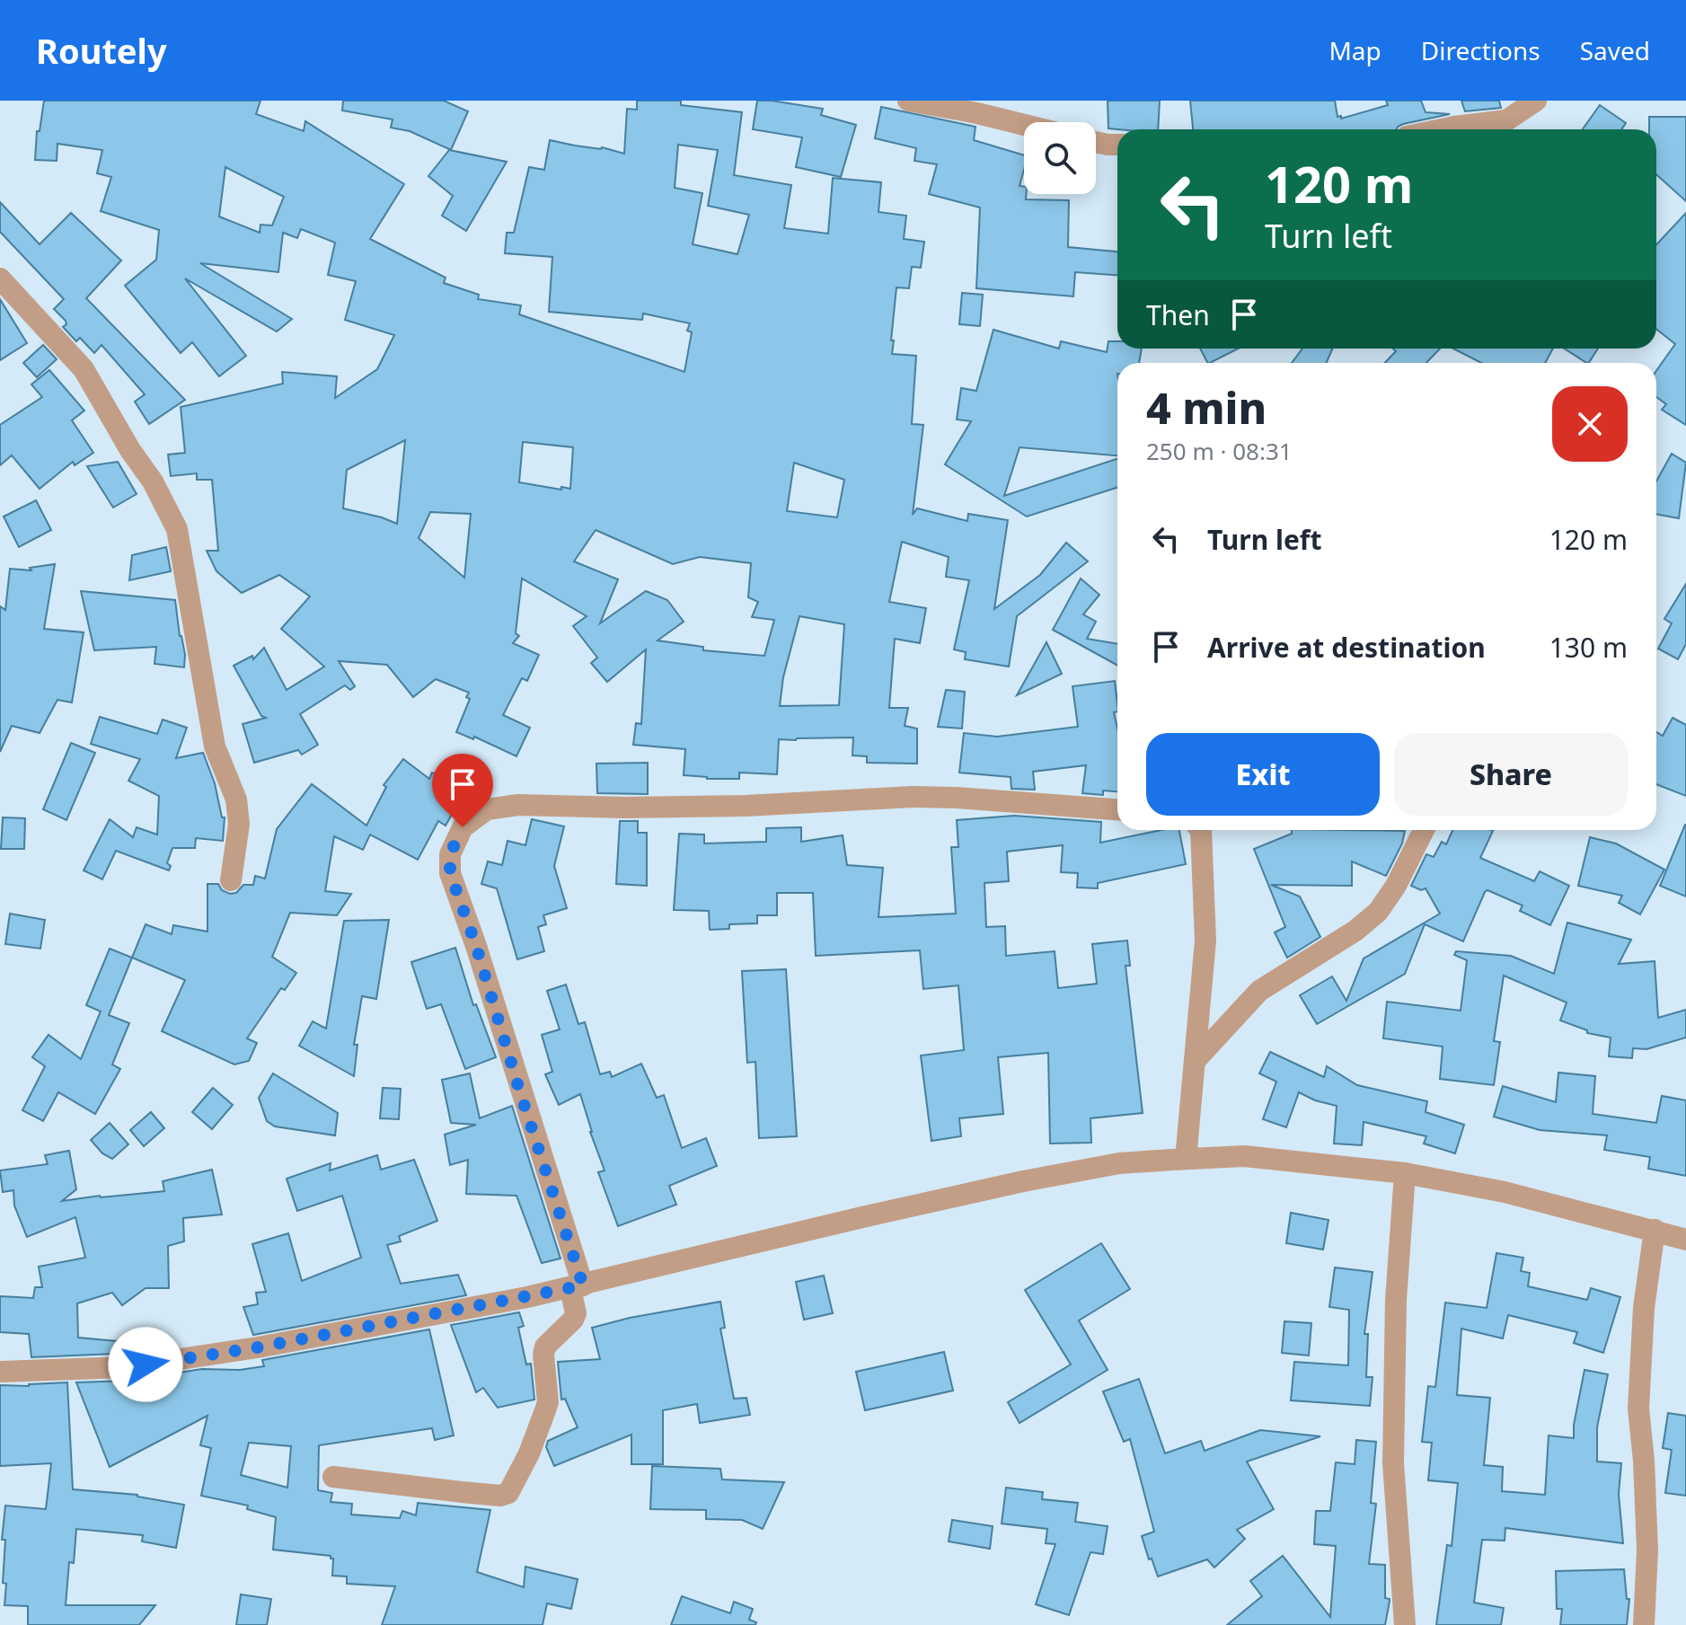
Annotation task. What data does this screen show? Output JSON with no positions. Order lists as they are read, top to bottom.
{
  "page": {
    "header": "Routely",
    "nav": ["Map", "Directions", "Saved"],
    "turn": ["120 m", "Turn left"],
    "then": "Then",
    "heading": ["4 min", "250 m · 08:31"],
    "list": [
      {
        "name": "Turn left",
        "value": "120 m"
      },
      {
        "name": "Arrive at destination",
        "value": "130 m"
      }
    ],
    "buttons": ["Exit", "Share"]
  }
}
